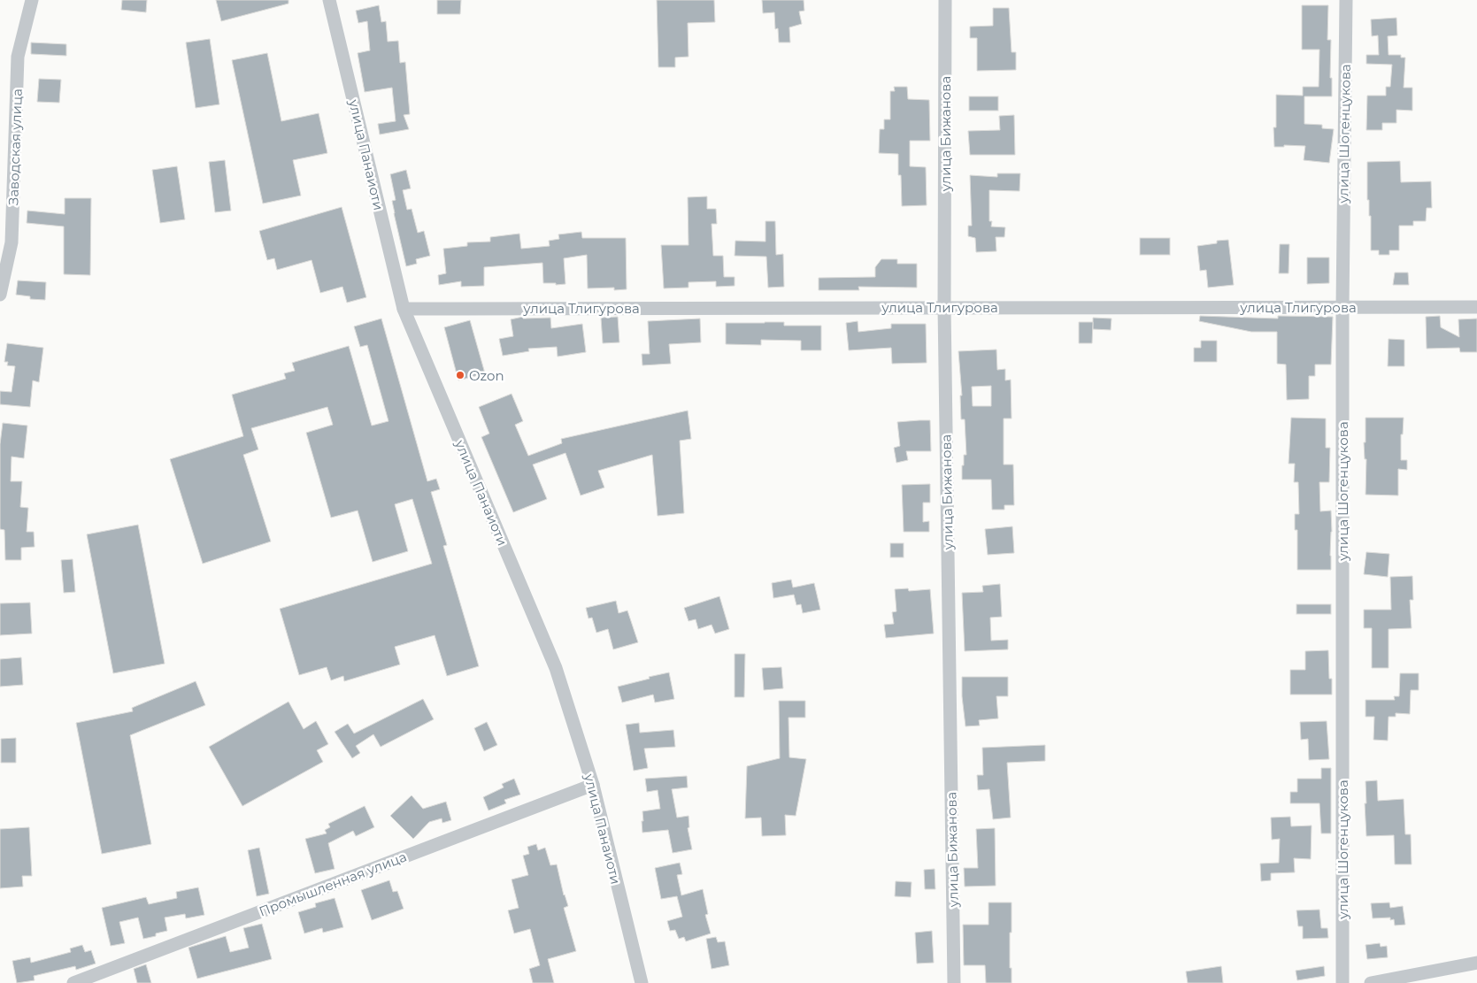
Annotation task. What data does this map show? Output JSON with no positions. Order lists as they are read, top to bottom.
{
  "streets": {
    "street": [
      "улица Бижанова",
      "улица Шогенцукова",
      "Заводская улица",
      "улица Панаиоти",
      "улица Тлигурова",
      "Промышленная улица"
    ]
  },
  "crossings": [
    ["улица Бижанова", "улица Тлигурова"],
    ["улица Шогенцукова", "улица Тлигурова"],
    ["улица Панаиоти", "улица Тлигурова"],
    ["улица Панаиоти", "Промышленная улица"]
  ],
  "places": ["Ozon"]
}
